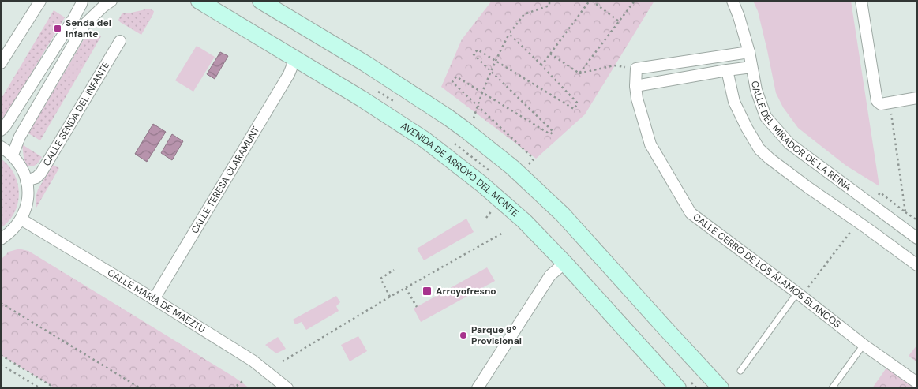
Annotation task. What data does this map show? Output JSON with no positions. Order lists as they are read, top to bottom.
{
  "streets": {
    "street": [
      "CALLE SENDA DEL INFANTE",
      "CALLE DEL MIRADOR DE LA REINA",
      "AVENIDA DE ARROYO DEL MONTE",
      "CALLE TERESA CLARAMUNT",
      "CALLE CERRO DE LOS ÁLAMOS BLANCOS",
      "CALLE MARÍA DE MAEZTU"
    ]
  },
  "crossings": [
    ["AVENIDA DE ARROYO DEL MONTE", "CALLE TERESA CLARAMUNT"],
    ["CALLE TERESA CLARAMUNT", "CALLE MARÍA DE MAEZTU"]
  ],
  "places": {
    "transit": ["Senda del Infante", "Arroyofresno"],
    "other": ["Parque 9º Provisional"]
  }
}
